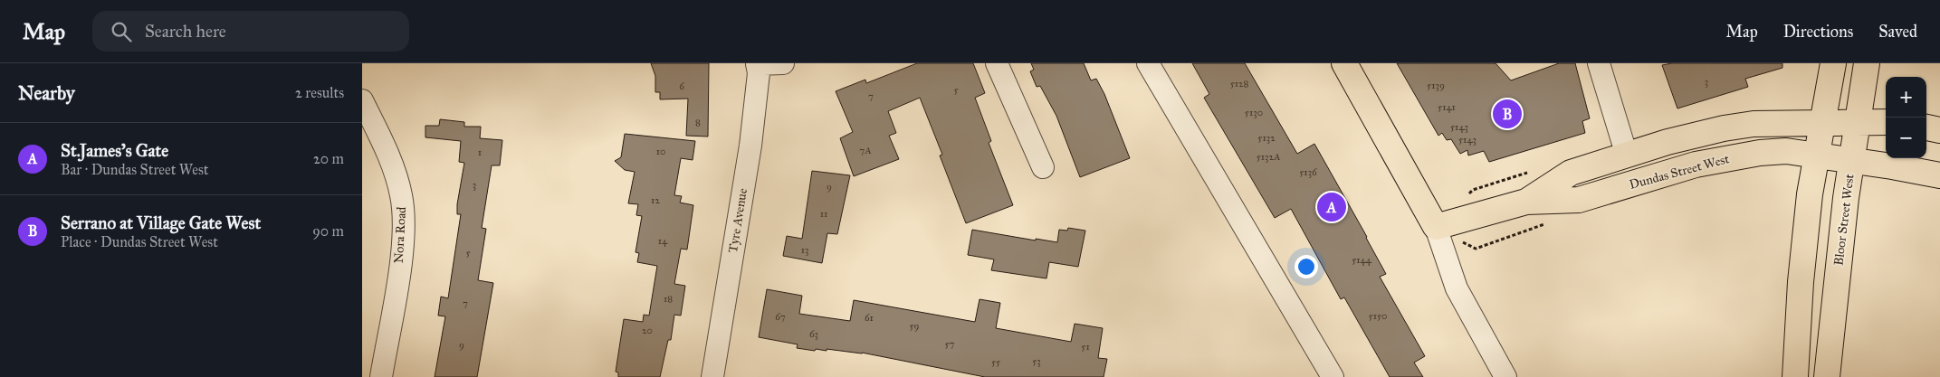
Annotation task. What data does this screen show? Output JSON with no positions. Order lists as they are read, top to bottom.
{
  "streets": {
    "main road": ["Dundas Street West", "Bloor Street West"],
    "street": ["Tyre Avenue", "Nora Road"]
  },
  "crossings": [
    ["Dundas Street West", "Bloor Street West"]
  ],
  "house_numbers": [
    "3",
    "5128",
    "5139",
    "6",
    "5",
    "7",
    "5141",
    "5130",
    "8",
    "5143",
    "5132",
    "5143",
    "7A",
    "10",
    "1",
    "5132A",
    "5136",
    "3",
    "9",
    "12",
    "11",
    "14",
    "13",
    "5",
    "5144",
    "18",
    "7",
    "5150",
    "67",
    "61",
    "59",
    "20",
    "63",
    "57",
    "9",
    "51",
    "53",
    "55"
  ],
  "page": {
    "header": "Map",
    "search": "Search here",
    "nav": ["Map", "Directions", "Saved"],
    "heading": ["Nearby", "2 results"],
    "map_buttons": ["+", "−"],
    "pins": ["B", "A"],
    "list": [
      {
        "mark": "A",
        "name": "St.James's Gate",
        "note": "Bar · Dundas Street West",
        "value": "20 m"
      },
      {
        "mark": "B",
        "name": "Serrano at Village Gate West",
        "note": "Place · Dundas Street West",
        "value": "90 m"
      }
    ]
  }
}
